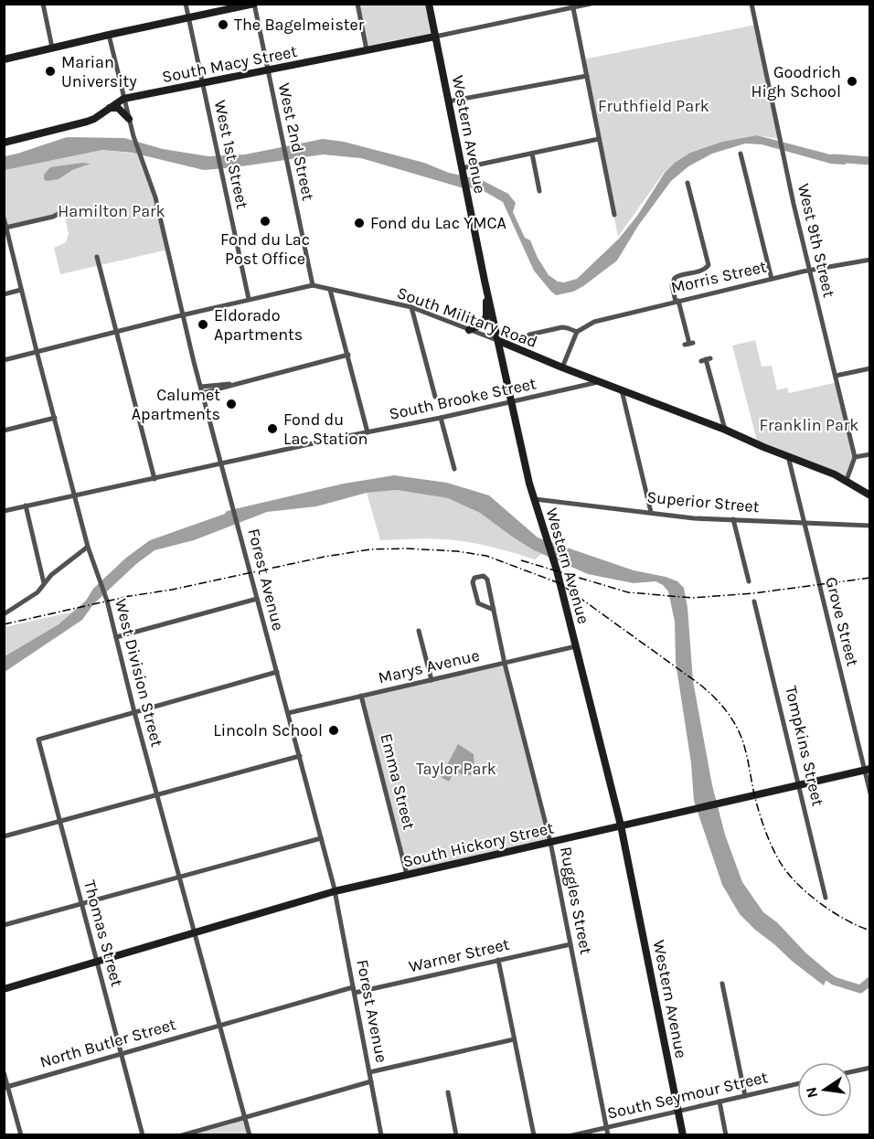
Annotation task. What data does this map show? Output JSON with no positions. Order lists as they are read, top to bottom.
{
  "streets": {
    "street": [
      "South Macy Street",
      "Western Avenue",
      "West 2nd Street",
      "West 1st Street",
      "West 9th Street",
      "Morris Street",
      "South Military Road",
      "South Brooke Street",
      "Superior Street",
      "Forest Avenue",
      "Grove Street",
      "Marys Avenue",
      "West Division Street",
      "Tompkins Street",
      "Emma Street",
      "South Hickory Street",
      "Ruggles Street",
      "Thomas Street",
      "Warner Street",
      "North Butler Street",
      "South Seymour Street"
    ]
  },
  "crossings": [
    ["South Macy Street", "Western Avenue"],
    ["South Macy Street", "West 2nd Street"],
    ["South Macy Street", "West 1st Street"],
    ["South Macy Street", "Forest Avenue"],
    ["Western Avenue", "South Military Road"],
    ["Western Avenue", "South Brooke Street"],
    ["Western Avenue", "Superior Street"],
    ["Western Avenue", "Marys Avenue"],
    ["Western Avenue", "South Hickory Street"],
    ["Western Avenue", "South Seymour Street"],
    ["West 2nd Street", "South Military Road"],
    ["West 1st Street", "South Military Road"],
    ["West 9th Street", "Morris Street"],
    ["South Military Road", "South Brooke Street"],
    ["South Military Road", "Forest Avenue"],
    ["South Military Road", "Grove Street"],
    ["South Military Road", "West Division Street"],
    ["South Brooke Street", "Forest Avenue"],
    ["South Brooke Street", "West Division Street"],
    ["Superior Street", "Grove Street"],
    ["Forest Avenue", "Marys Avenue"],
    ["Forest Avenue", "South Hickory Street"],
    ["Forest Avenue", "Warner Street"],
    ["Grove Street", "South Hickory Street"],
    ["Marys Avenue", "Emma Street"],
    ["Marys Avenue", "Ruggles Street"],
    ["West Division Street", "South Hickory Street"],
    ["West Division Street", "Thomas Street"],
    ["West Division Street", "Warner Street"],
    ["West Division Street", "North Butler Street"],
    ["Tompkins Street", "South Hickory Street"],
    ["Emma Street", "South Hickory Street"],
    ["South Hickory Street", "Ruggles Street"],
    ["South Hickory Street", "Thomas Street"],
    ["Ruggles Street", "Warner Street"],
    ["Ruggles Street", "South Seymour Street"],
    ["Thomas Street", "North Butler Street"],
    ["Warner Street", "North Butler Street"]
  ],
  "parks": [
    "Fruthfield Park",
    "Hamilton Park",
    "Franklin Park",
    "Taylor Park"
  ],
  "places": [
    "The Bagelmeister",
    "Marian University",
    "Goodrich High School",
    "Fond du Lac Post Office",
    "Fond du Lac YMCA",
    "Eldorado Apartments",
    "Calumet Apartments",
    "Fond du Lac Station",
    "Lincoln School"
  ],
  "north": "left"
}
